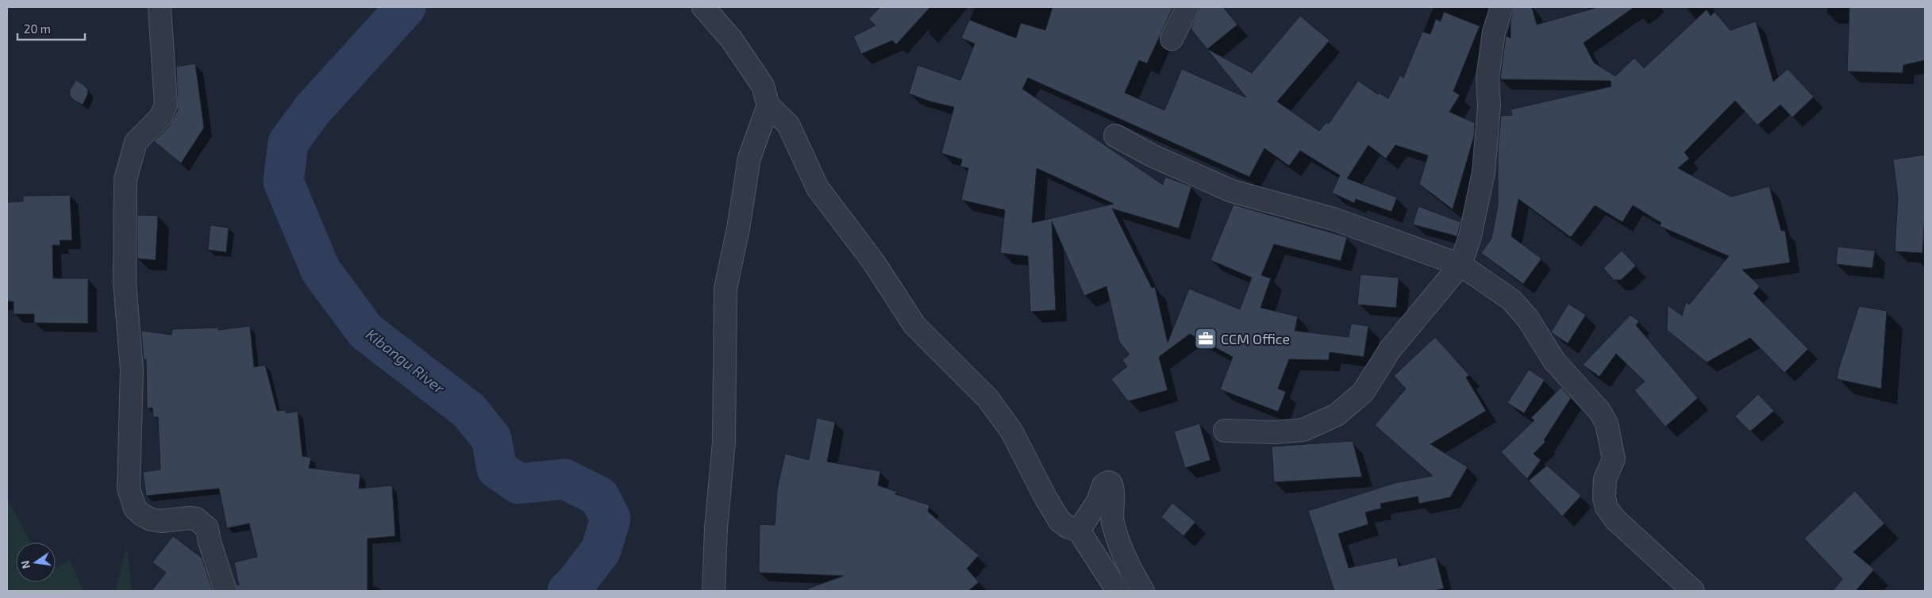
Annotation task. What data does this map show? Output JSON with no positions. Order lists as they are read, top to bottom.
{
  "water": ["Kibangu River"],
  "places": {
    "office": ["CCM Office"]
  },
  "scale_bar": "20 m",
  "north": "left"
}
